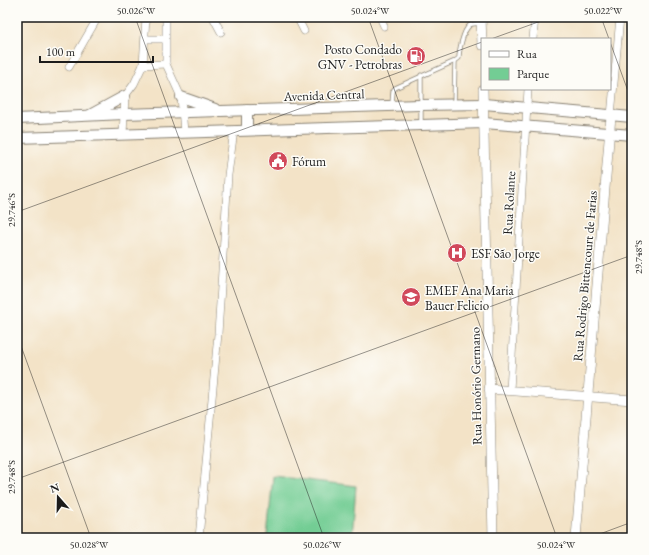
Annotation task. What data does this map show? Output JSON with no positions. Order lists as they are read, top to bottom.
{
  "streets": {
    "main road": ["Avenida Central"],
    "street": ["Rua Rolante", "Rua Rodrigo Bittencourt de Farias", "Rua Honório Germano"]
  },
  "crossings": [
    ["Avenida Central", "Rua Rolante"],
    ["Avenida Central", "Rua Rodrigo Bittencourt de Farias"],
    ["Avenida Central", "Rua Honório Germano"]
  ],
  "places": {
    "fuel station": ["Posto Condado GNV - Petrobras"],
    "public building": ["Fórum"],
    "hospital": ["ESF São Jorge"],
    "school or university": ["EMEF Ana Maria Bauer Felicio"]
  },
  "legend": ["Rua", "Parque"],
  "scale_bar": "100 m",
  "north": "top",
  "coordinates": [
    "50.026°W",
    "50.024°W",
    "50.022°W",
    "29.746°S",
    "29.748°S",
    "50.028°W"
  ]
}
